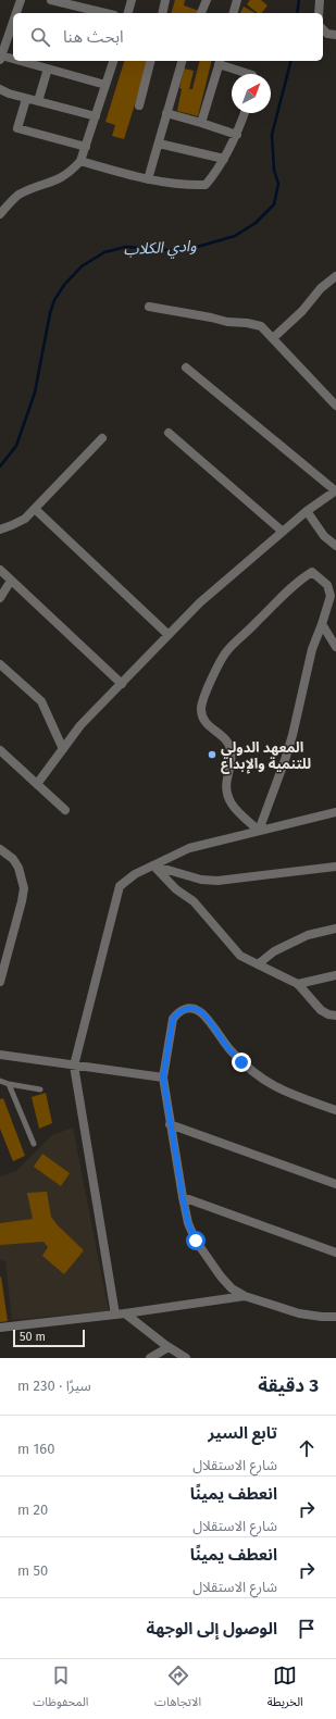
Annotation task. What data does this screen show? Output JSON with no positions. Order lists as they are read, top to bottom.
{
  "water": ["وادي الكلاب"],
  "places": ["المعهد الدولي للتنمية والإبداع"],
  "scale_bar": "50 m",
  "north": "top right",
  "page": {
    "search": "ابحث هنا",
    "scale": "50 m",
    "heading": ["3 دقيقة", "سيرًا · 230 m"],
    "list": [
      ["تابع السير", "شارع الاستقلال", "160 m"],
      ["انعطف يمينًا", "شارع الاستقلال", "20 m"],
      ["انعطف يمينًا", "شارع الاستقلال", "50 m"],
      "الوصول إلى الوجهة"
    ],
    "nav": ["الخريطة", "الاتجاهات", "المحفوظات"]
  }
}
